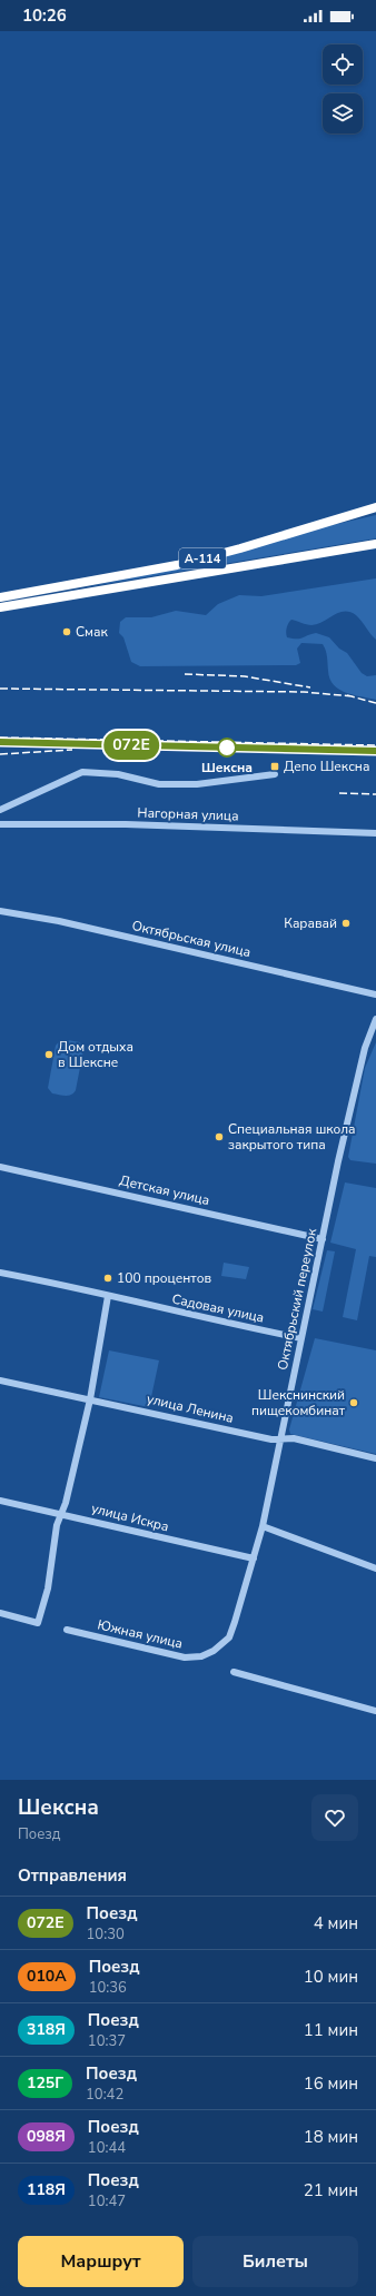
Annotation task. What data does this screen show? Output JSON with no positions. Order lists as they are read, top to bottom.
{
  "streets": {
    "highway": ["А-114"],
    "street": [
      "Нагорная улица",
      "Октябрьская улица",
      "Детская улица",
      "Октябрьский переулок",
      "Садовая улица",
      "улица Ленина",
      "улица Искра",
      "Южная улица"
    ]
  },
  "crossings": [
    ["Детская улица", "Октябрьский переулок"],
    ["Октябрьский переулок", "Садовая улица"],
    ["Октябрьский переулок", "улица Ленина"],
    ["Октябрьский переулок", "улица Искра"],
    ["Октябрьский переулок", "Южная улица"]
  ],
  "places": {
    "other": [
      "Смак",
      "Шексна",
      "Каравай",
      "Дом отдыха в Шекснe",
      "Специальная школа закрытого типа",
      "100 процентов",
      "Шекснинский пищекомбинат"
    ],
    "transit": ["Депо Шексна"]
  },
  "page": {
    "status": "10:26",
    "on_map": "072Е",
    "heading": [
      ["Шексна", "Поезд"],
      "Отправления"
    ],
    "list": [
      {
        "mark": "072Е",
        "name": "Поезд",
        "note": "10:30",
        "value": "4 мин"
      },
      {
        "mark": "010А",
        "name": "Поезд",
        "note": "10:36",
        "value": "10 мин"
      },
      {
        "mark": "318Я",
        "name": "Поезд",
        "note": "10:37",
        "value": "11 мин"
      },
      {
        "mark": "125Г",
        "name": "Поезд",
        "note": "10:42",
        "value": "16 мин"
      },
      {
        "mark": "098Я",
        "name": "Поезд",
        "note": "10:44",
        "value": "18 мин"
      },
      {
        "mark": "118Я",
        "name": "Поезд",
        "note": "10:47",
        "value": "21 мин"
      }
    ],
    "buttons": ["Маршрут", "Билеты"]
  }
}
